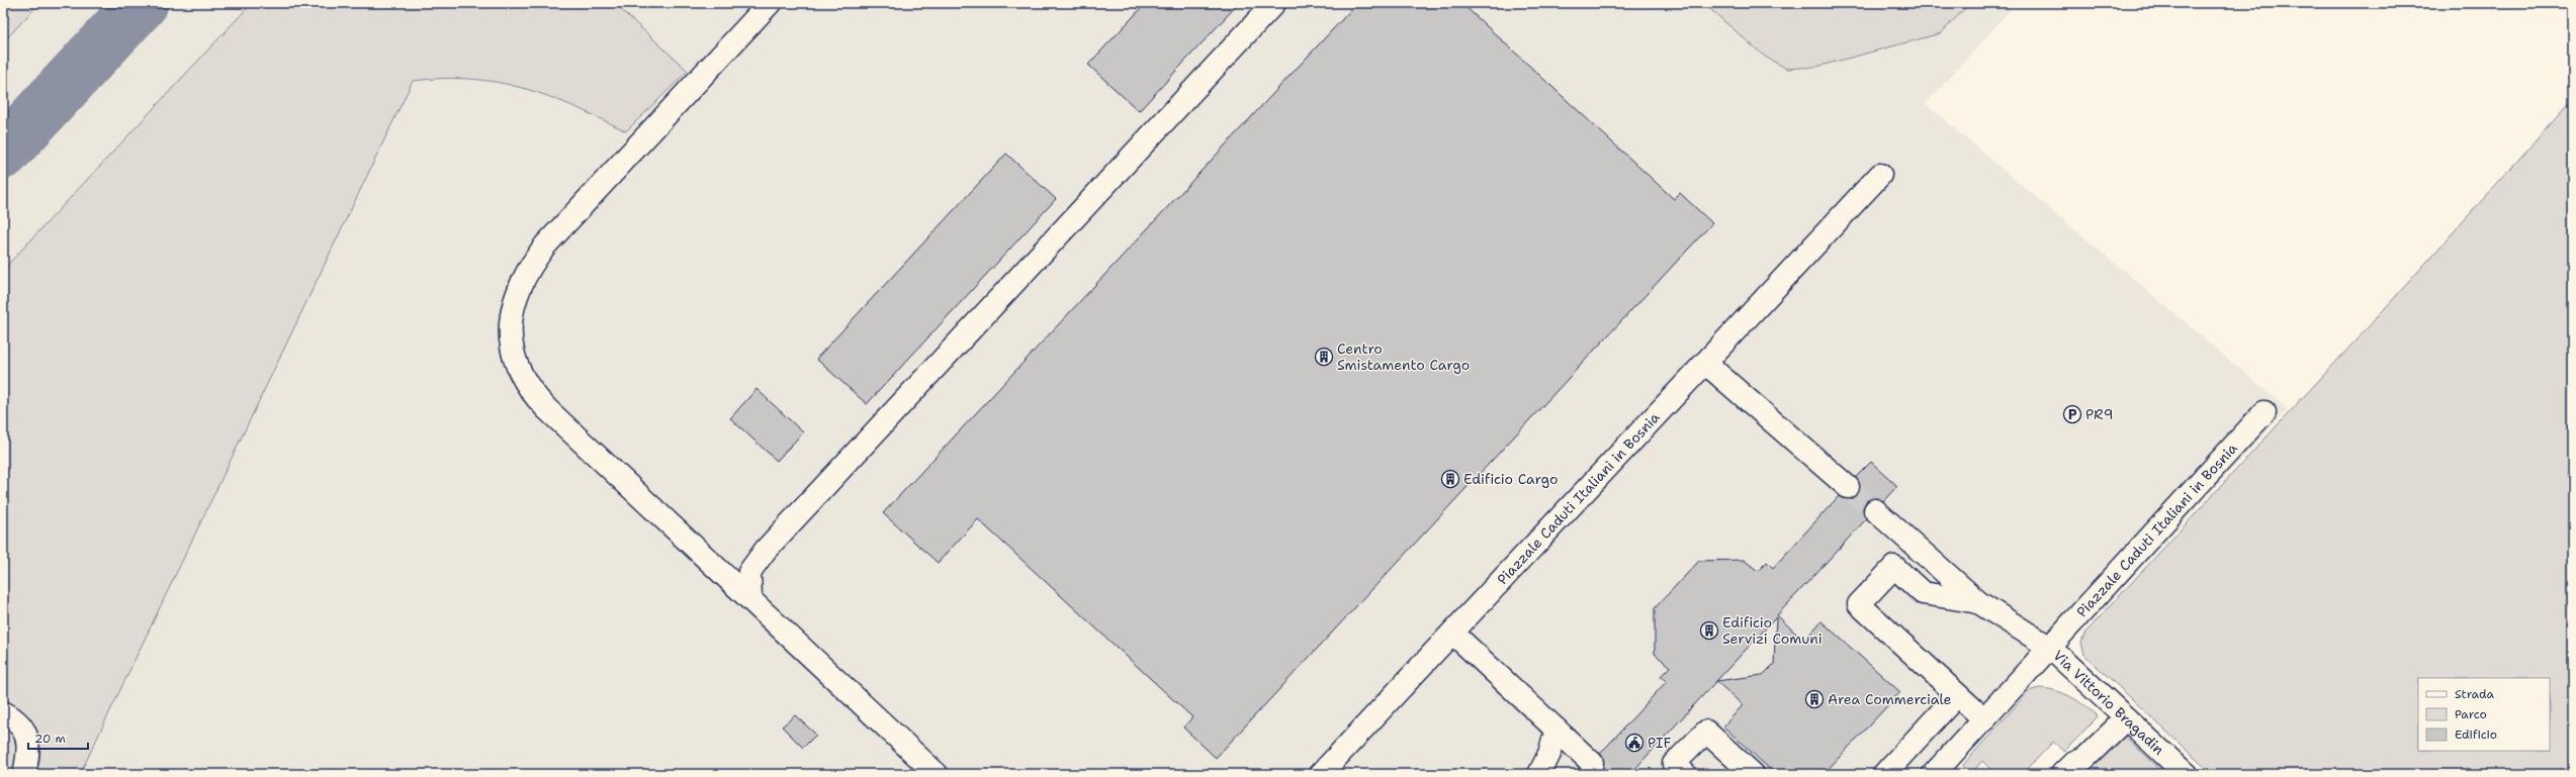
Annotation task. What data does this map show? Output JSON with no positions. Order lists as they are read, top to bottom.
{
  "streets": {
    "street": ["Piazzale Caduti Italiani in Bosnia", "Via Vittorio Bragadin"]
  },
  "crossings": [
    ["Piazzale Caduti Italiani in Bosnia", "Via Vittorio Bragadin"]
  ],
  "places": {
    "building": [
      "Centro Smistamento Cargo",
      "Edificio Cargo",
      "Edificio Servizi Comuni",
      "Area Commerciale"
    ],
    "parking": ["PR9"],
    "public building": ["PIF"]
  },
  "legend": ["Strada", "Parco", "Edificio"],
  "scale_bar": "20 m"
}
